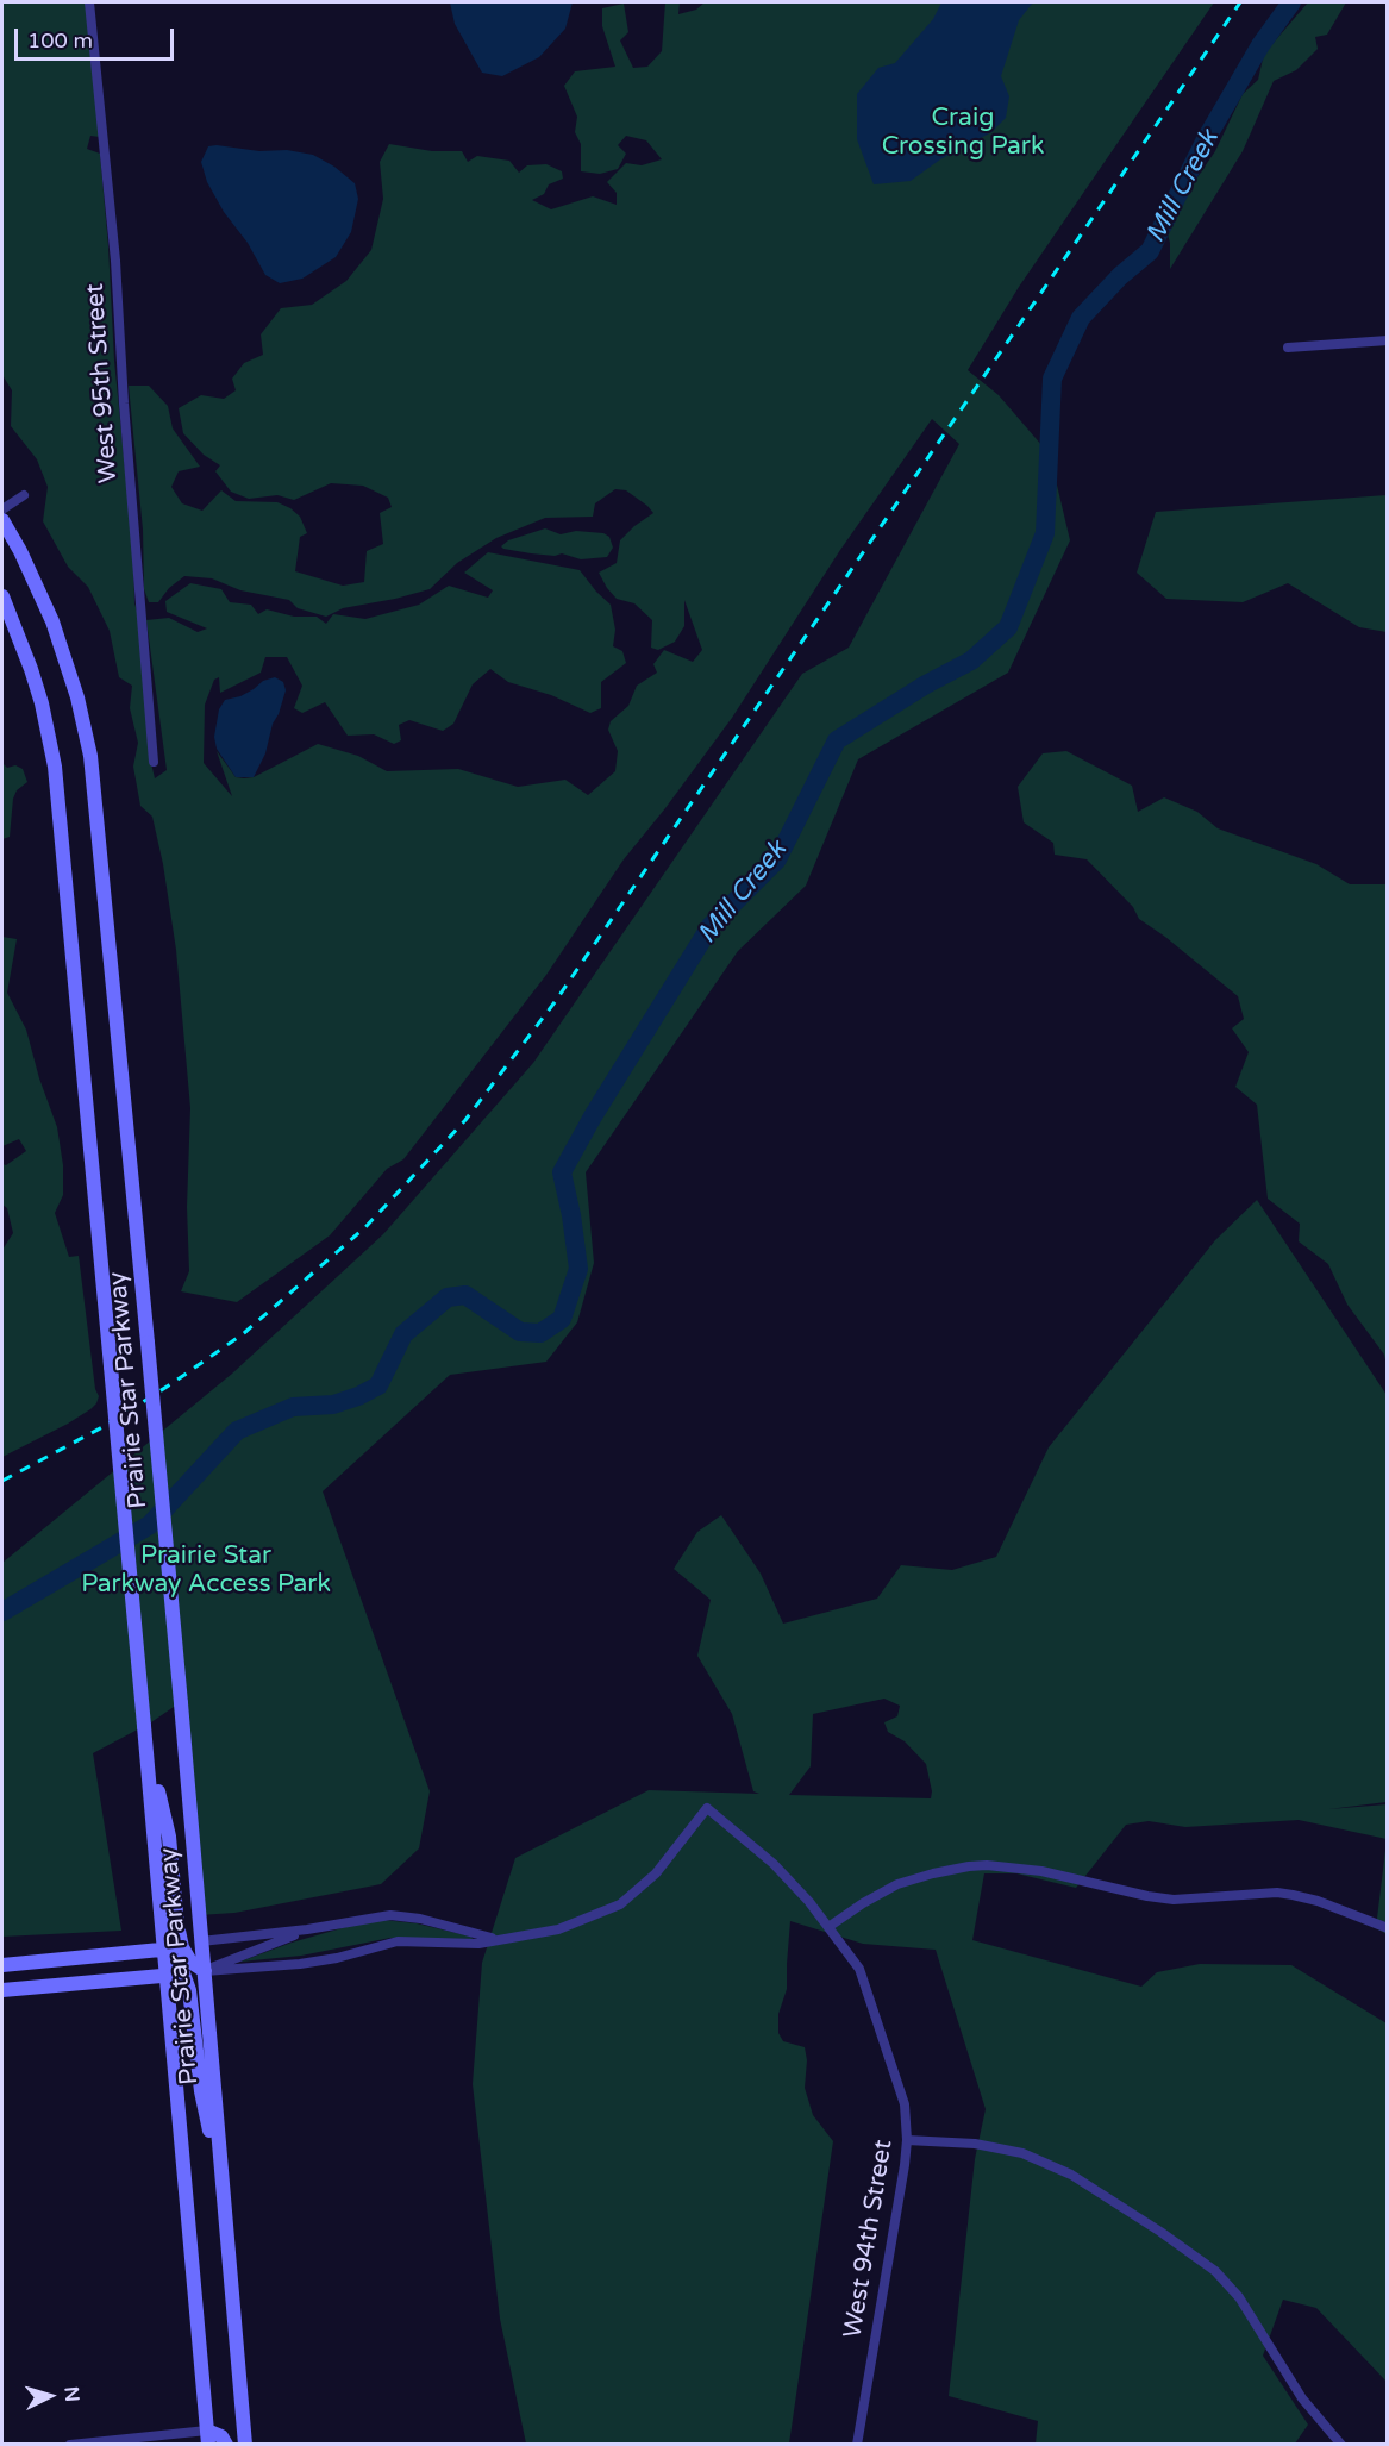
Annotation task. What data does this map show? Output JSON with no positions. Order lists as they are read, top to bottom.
{
  "streets": {
    "main road": ["Prairie Star Parkway"],
    "street": ["West 95th Street", "West 94th Street"]
  },
  "water": ["Mill Creek"],
  "parks": ["Craig Crossing Park", "Prairie Star Parkway Access Park"],
  "scale_bar": "100 m",
  "north": "right"
}
